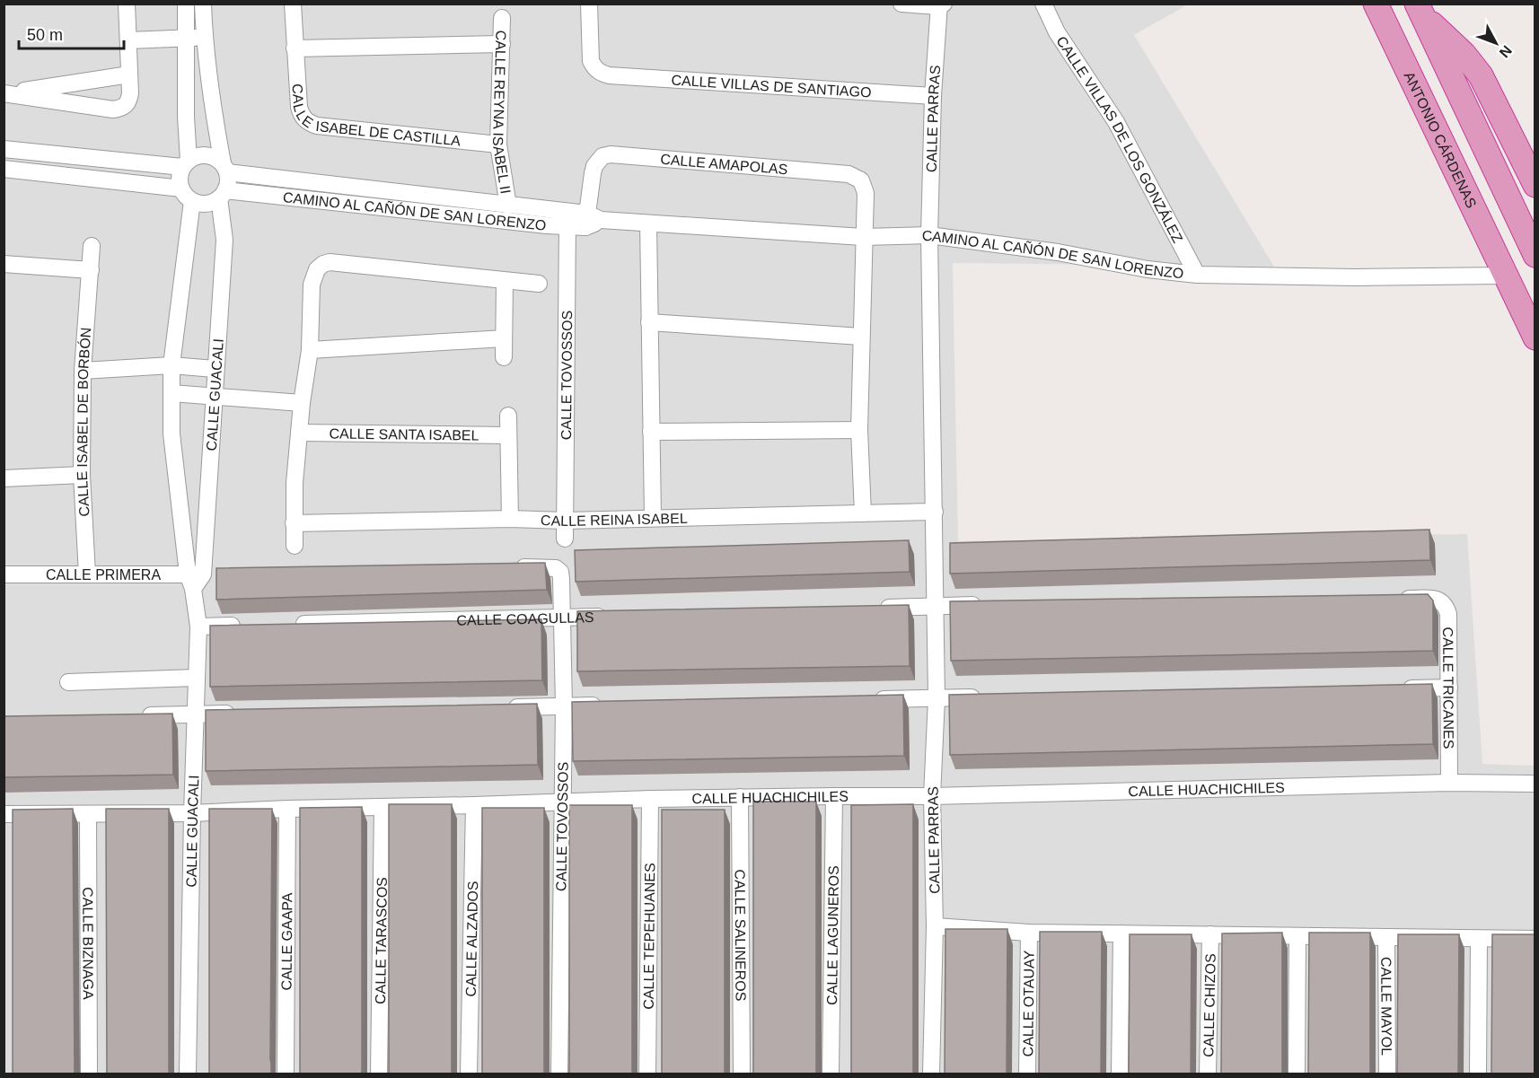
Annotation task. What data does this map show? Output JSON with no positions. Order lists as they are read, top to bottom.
{
  "streets": {
    "highway": ["ANTONIO CÁRDENAS"],
    "street": [
      "CALLE VILLAS DE SANTIAGO",
      "CALLE ISABEL DE CASTILLA",
      "CALLE REYNA ISABEL II",
      "CALLE PARRAS",
      "CALLE VILLAS DE LOS GONZÁLEZ",
      "CALLE AMAPOLAS",
      "CAMINO AL CAÑÓN DE SAN LORENZO",
      "CALLE TOVOSSOS",
      "CALLE GUACALI",
      "CALLE ISABEL DE BORBÓN",
      "CALLE SANTA ISABEL",
      "CALLE REINA ISABEL",
      "CALLE PRIMERA",
      "CALLE COAGULLAS",
      "CALLE TRICANES",
      "CALLE HUACHICHILES",
      "CALLE SALINEROS",
      "CALLE LAGUNEROS",
      "CALLE TEPEHUANES",
      "CALLE ALZADOS",
      "CALLE TARASCOS",
      "CALLE GAAPA",
      "CALLE BIZNAGA",
      "CALLE OTAUAY",
      "CALLE CHIZOS",
      "CALLE MAYOL"
    ]
  },
  "crossings": [
    ["CALLE VILLAS DE SANTIAGO", "CALLE PARRAS"],
    ["CALLE ISABEL DE CASTILLA", "CALLE REYNA ISABEL II"],
    ["CALLE REYNA ISABEL II", "CAMINO AL CAÑÓN DE SAN LORENZO"],
    ["CALLE PARRAS", "CAMINO AL CAÑÓN DE SAN LORENZO"],
    ["CALLE PARRAS", "CALLE REINA ISABEL"],
    ["CALLE PARRAS", "CALLE HUACHICHILES"],
    ["CALLE VILLAS DE LOS GONZÁLEZ", "CAMINO AL CAÑÓN DE SAN LORENZO"],
    ["ANTONIO CÁRDENAS", "CAMINO AL CAÑÓN DE SAN LORENZO"],
    ["CALLE AMAPOLAS", "CAMINO AL CAÑÓN DE SAN LORENZO"],
    ["CAMINO AL CAÑÓN DE SAN LORENZO", "CALLE TOVOSSOS"],
    ["CAMINO AL CAÑÓN DE SAN LORENZO", "CALLE GUACALI"],
    ["CALLE TOVOSSOS", "CALLE REINA ISABEL"],
    ["CALLE TOVOSSOS", "CALLE COAGULLAS"],
    ["CALLE TOVOSSOS", "CALLE HUACHICHILES"],
    ["CALLE GUACALI", "CALLE PRIMERA"],
    ["CALLE GUACALI", "CALLE HUACHICHILES"],
    ["CALLE ISABEL DE BORBÓN", "CALLE PRIMERA"],
    ["CALLE TRICANES", "CALLE HUACHICHILES"],
    ["CALLE HUACHICHILES", "CALLE SALINEROS"],
    ["CALLE HUACHICHILES", "CALLE LAGUNEROS"],
    ["CALLE HUACHICHILES", "CALLE TEPEHUANES"],
    ["CALLE HUACHICHILES", "CALLE ALZADOS"],
    ["CALLE HUACHICHILES", "CALLE TARASCOS"],
    ["CALLE HUACHICHILES", "CALLE GAAPA"],
    ["CALLE HUACHICHILES", "CALLE BIZNAGA"]
  ],
  "scale_bar": "50 m",
  "north": "bottom right"
}
